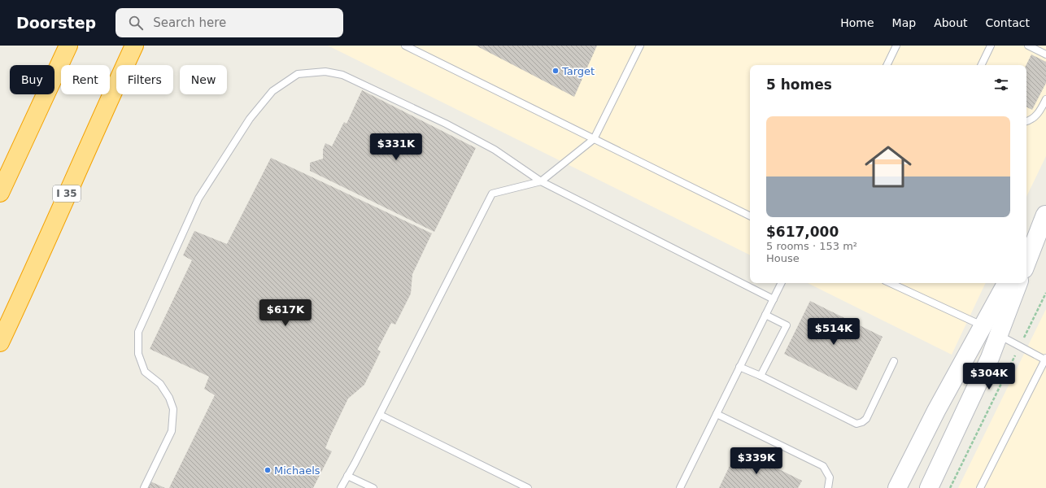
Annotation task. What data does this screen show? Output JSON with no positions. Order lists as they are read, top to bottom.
{
  "streets": {
    "highway": ["I 35"]
  },
  "places": ["Target", "Michaels"],
  "page": {
    "header": "Doorstep",
    "search": "Search here",
    "nav": [
      "Home",
      "Map",
      "About",
      "Contact"
    ],
    "chip": [
      "Buy",
      "Rent",
      "Filters",
      "New"
    ],
    "heading": "5 homes",
    "list": [
      {
        "name": "$617,000",
        "note": "5 rooms · 153 m² · House"
      }
    ],
    "price": [
      "$331K",
      "$617K",
      "$514K",
      "$304K",
      "$339K"
    ]
  }
}
